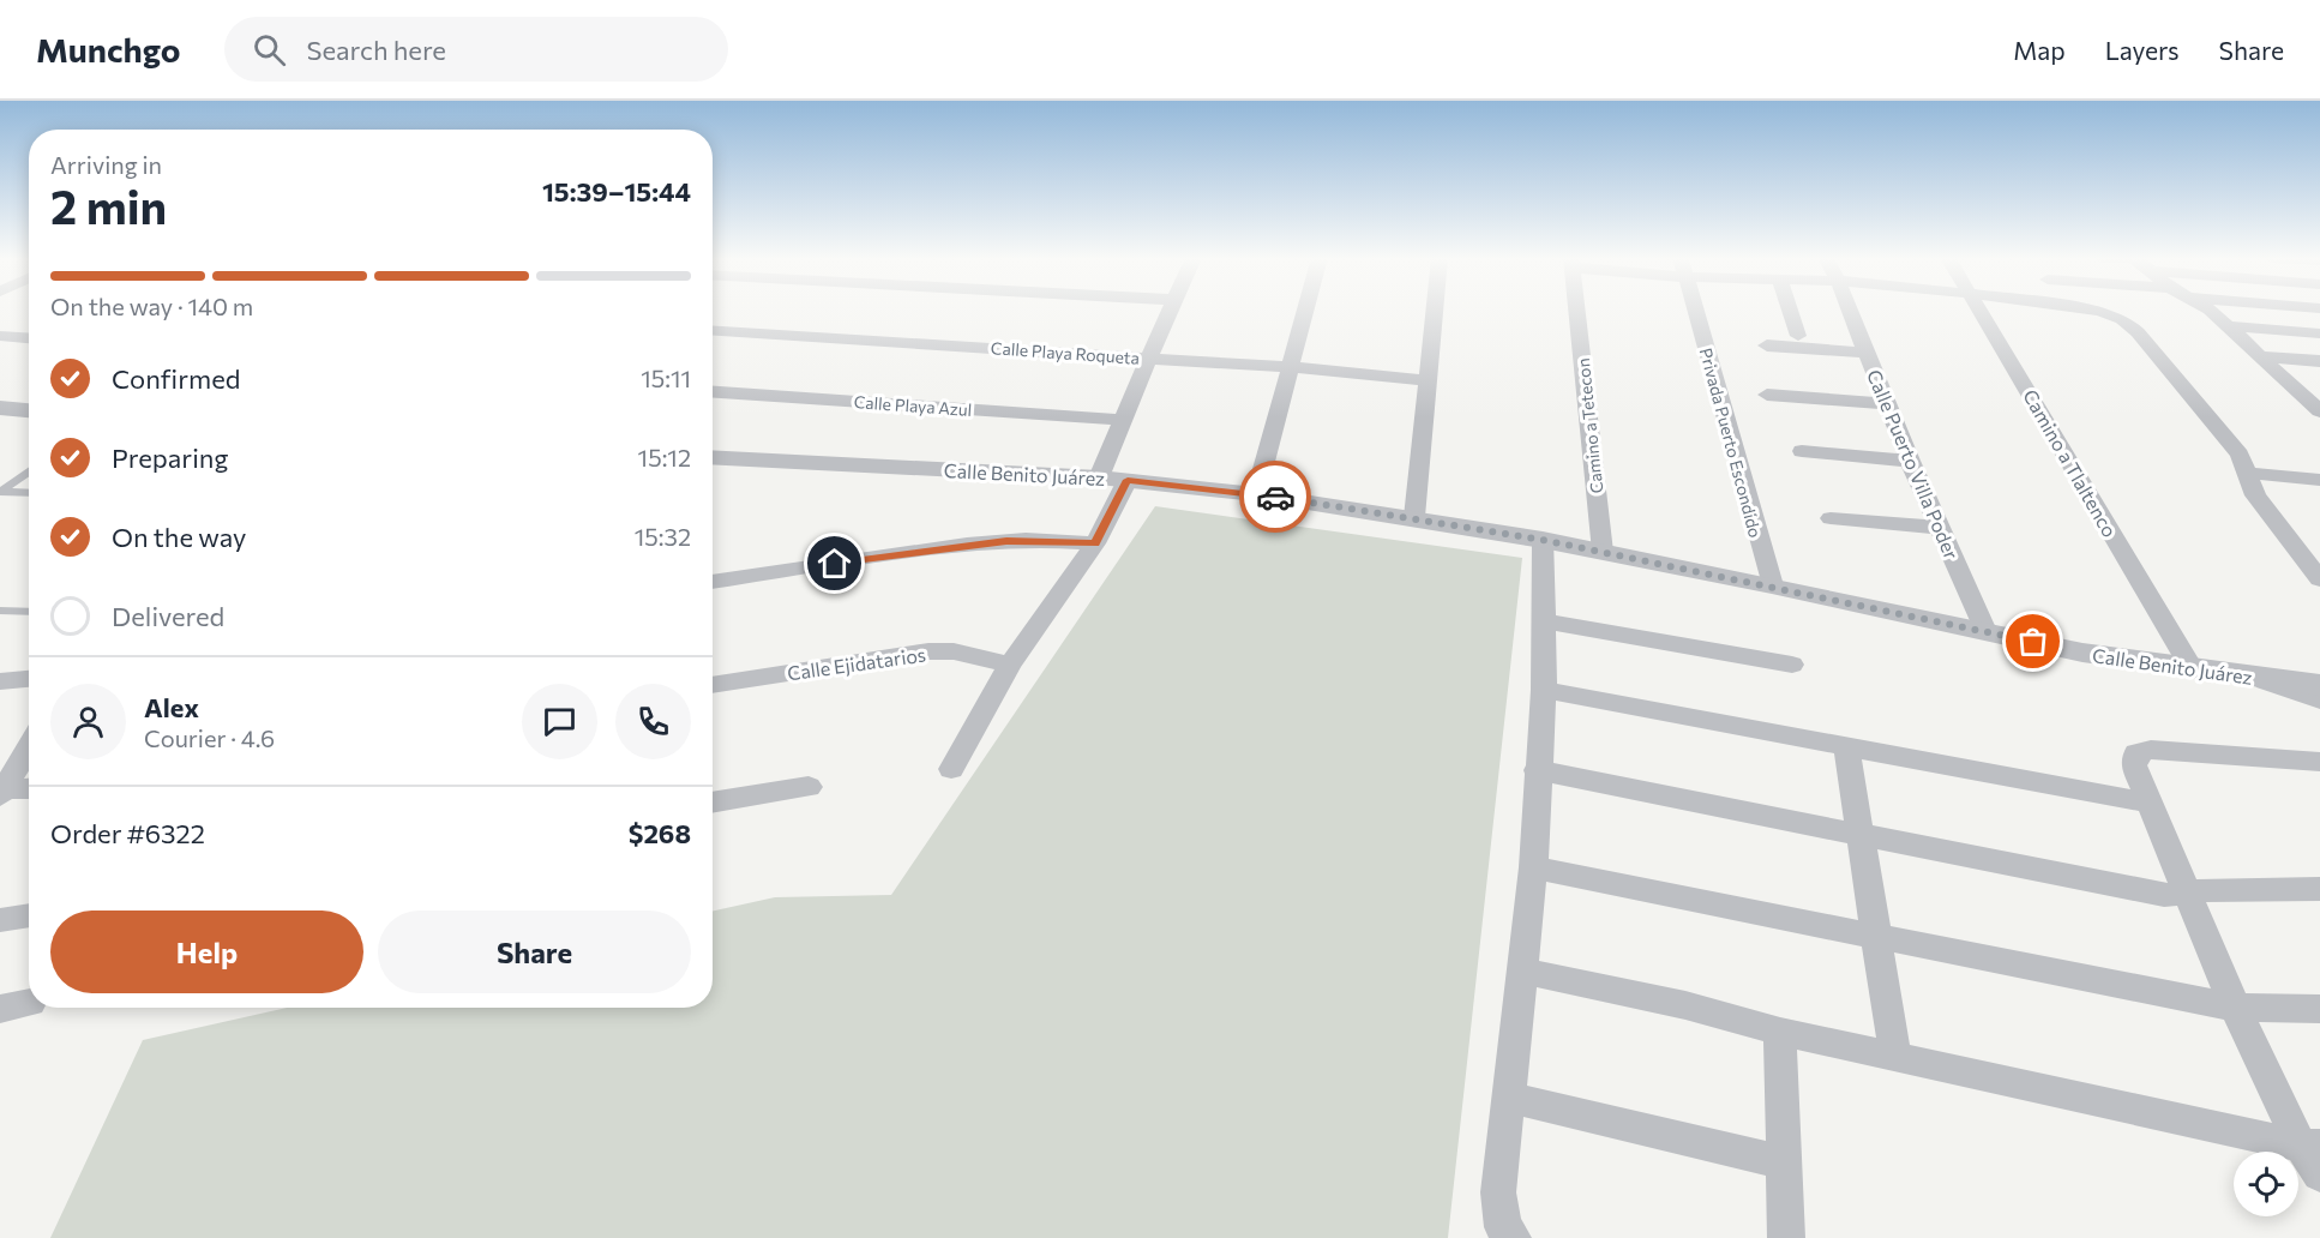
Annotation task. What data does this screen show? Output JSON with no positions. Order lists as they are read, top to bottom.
{
  "streets": {
    "street": [
      "Calle Playa Roqueta",
      "Calle Playa Azul",
      "Camino a Tetecon",
      "Privada Puerto Escondido",
      "Camino a Tlaltenco",
      "Calle Puerto Villa Poder",
      "Calle Benito Juárez",
      "Calle Ejidatarios"
    ]
  },
  "crossings": [
    ["Camino a Tetecon", "Calle Benito Juárez"],
    ["Privada Puerto Escondido", "Calle Benito Juárez"],
    ["Camino a Tlaltenco", "Calle Benito Juárez"],
    ["Calle Puerto Villa Poder", "Calle Benito Juárez"]
  ],
  "page": {
    "header": "Munchgo",
    "search": "Search here",
    "nav": ["Map", "Layers", "Share"],
    "heading": ["2 min", "Arriving in", "15:39–15:44"],
    "panel": [
      "Alex",
      "Courier · 4.6",
      "Order #6322",
      "$268"
    ],
    "bar": "On the way · 140 m",
    "list": [
      ["Confirmed", "15:11"],
      ["Preparing", "15:12"],
      ["On the way", "15:32"],
      "Delivered"
    ],
    "buttons": ["Help", "Share"]
  }
}
